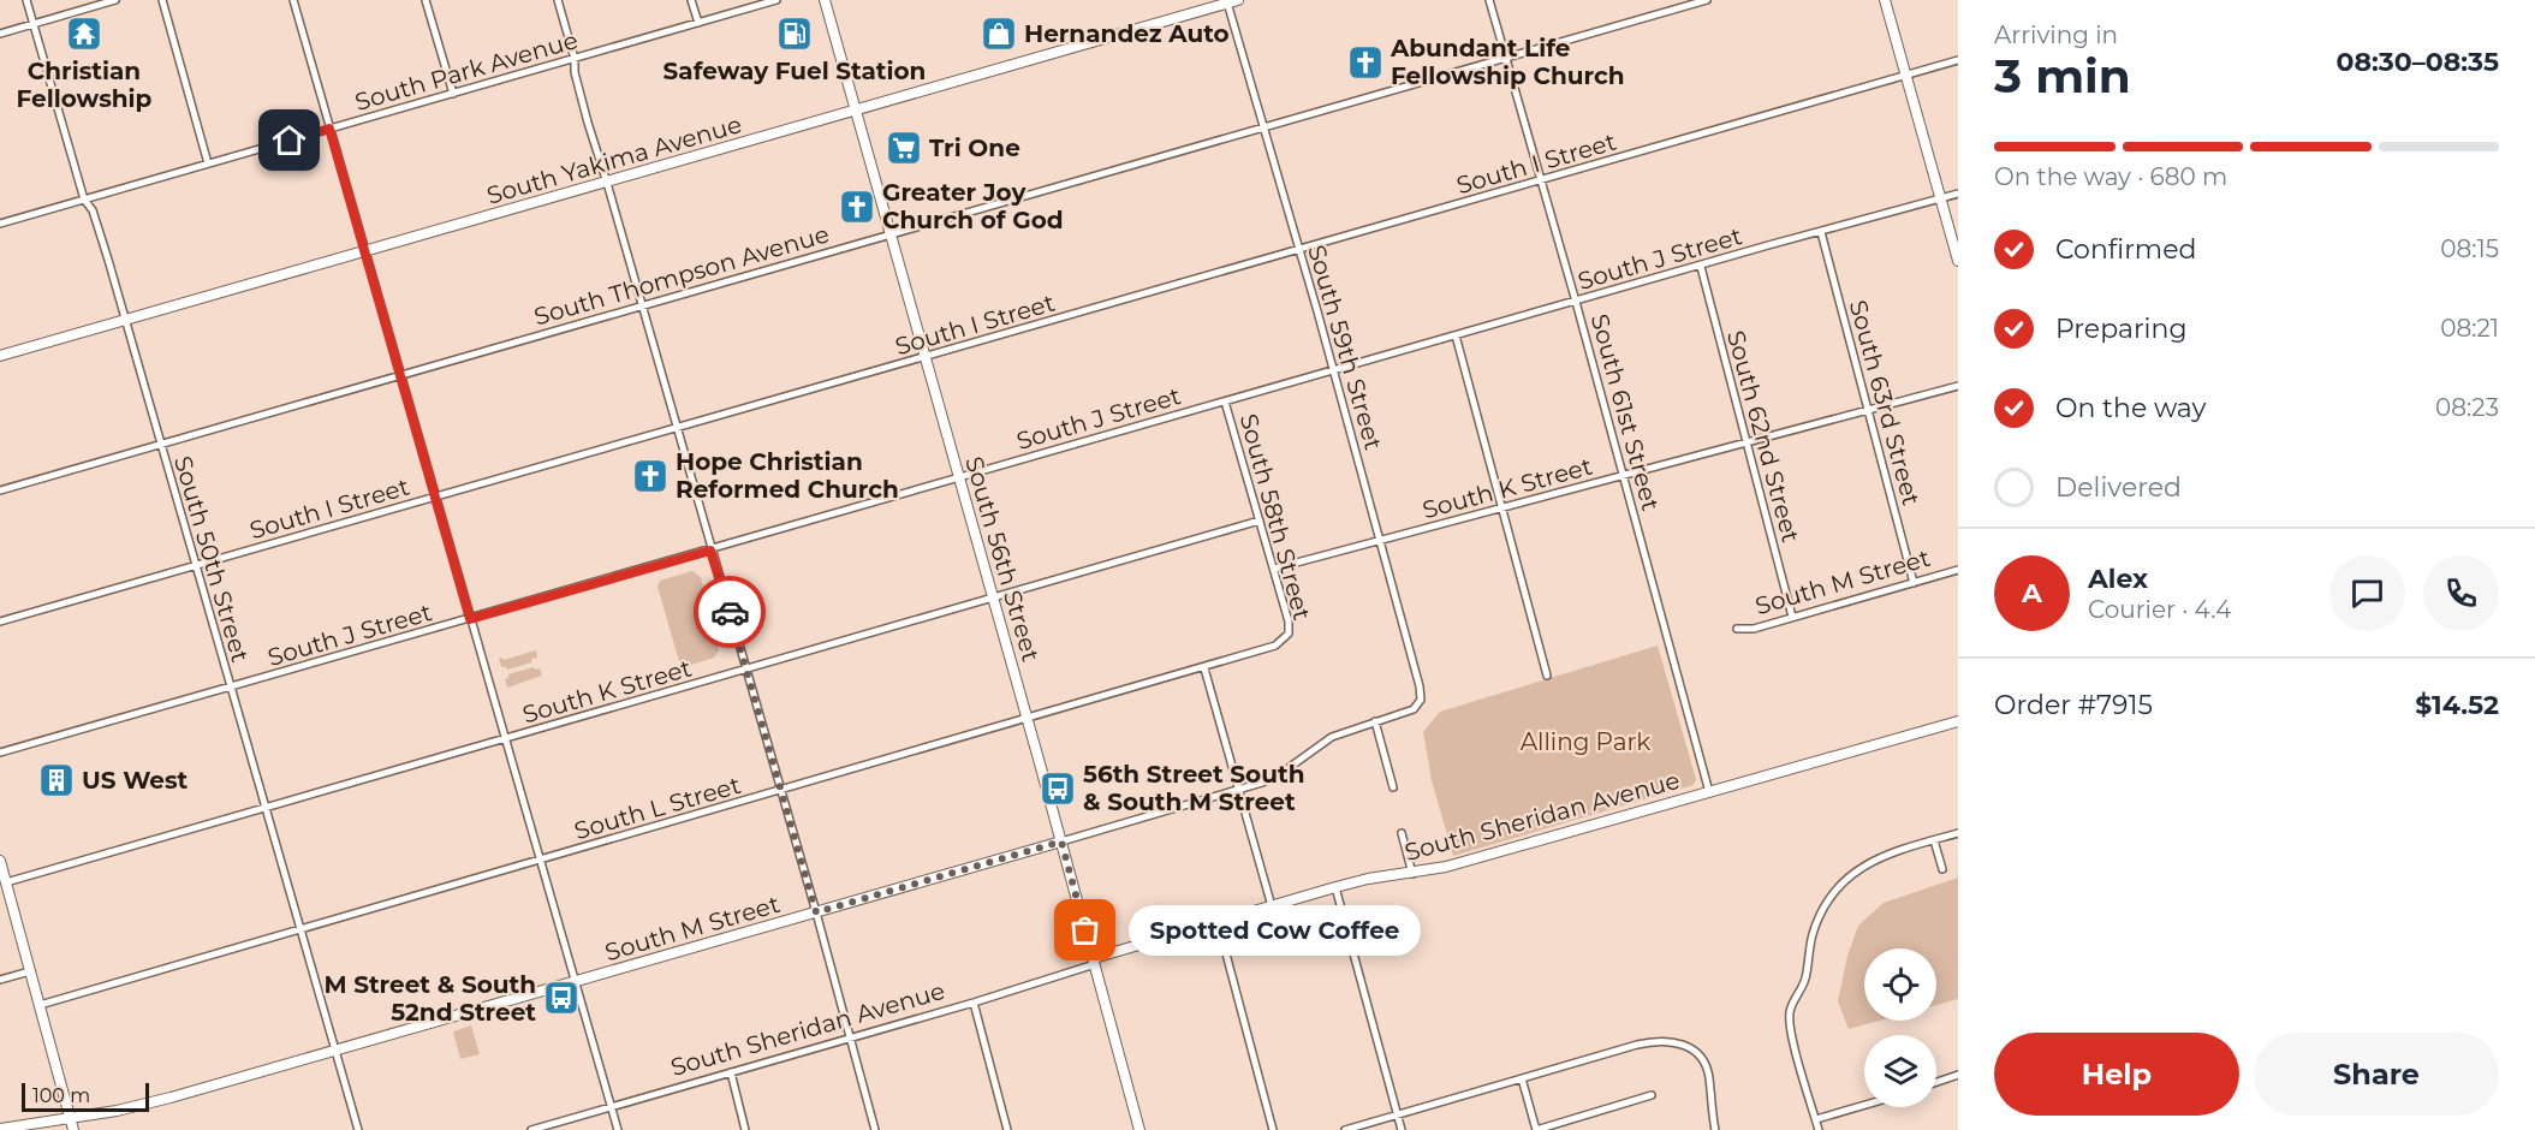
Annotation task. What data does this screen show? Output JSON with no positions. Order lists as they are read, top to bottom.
{
  "streets": {
    "main road": [
      "South Yakima Avenue",
      "South 56th Street",
      "South M Street",
      "South Sheridan Avenue"
    ],
    "street": [
      "South Park Avenue",
      "South I Street",
      "South J Street",
      "South Thompson Avenue",
      "South 59th Street",
      "South 63rd Street",
      "South 61st Street",
      "South 62nd Street",
      "South K Street",
      "South 58th Street",
      "South 50th Street",
      "South L Street"
    ]
  },
  "crossings": [
    ["South Park Avenue", "South 50th Street"],
    ["South Yakima Avenue", "South 59th Street"],
    ["South Yakima Avenue", "South 50th Street"],
    ["South Yakima Avenue", "South 56th Street"],
    ["South I Street", "South 59th Street"],
    ["South I Street", "South 61st Street"],
    ["South I Street", "South 50th Street"],
    ["South I Street", "South 56th Street"],
    ["South J Street", "South 59th Street"],
    ["South J Street", "South 63rd Street"],
    ["South J Street", "South 61st Street"],
    ["South J Street", "South 62nd Street"],
    ["South J Street", "South 58th Street"],
    ["South J Street", "South 50th Street"],
    ["South J Street", "South 56th Street"],
    ["South Thompson Avenue", "South 59th Street"],
    ["South Thompson Avenue", "South 61st Street"],
    ["South Thompson Avenue", "South 50th Street"],
    ["South Thompson Avenue", "South 56th Street"],
    ["South 59th Street", "South K Street"],
    ["South 59th Street", "South M Street"],
    ["South 63rd Street", "South K Street"],
    ["South 63rd Street", "South M Street"],
    ["South 61st Street", "South K Street"],
    ["South 61st Street", "South Sheridan Avenue"],
    ["South 62nd Street", "South K Street"],
    ["South 62nd Street", "South M Street"],
    ["South K Street", "South 58th Street"],
    ["South K Street", "South 50th Street"],
    ["South K Street", "South 56th Street"],
    ["South 58th Street", "South L Street"],
    ["South 50th Street", "South M Street"],
    ["South 50th Street", "South L Street"],
    ["South 56th Street", "South M Street"],
    ["South 56th Street", "South L Street"],
    ["South 56th Street", "South Sheridan Avenue"]
  ],
  "parks": ["Alling Park"],
  "places": {
    "temple": ["Christian Fellowship"],
    "fuel station": ["Safeway Fuel Station"],
    "shop": ["Hernandez Auto"],
    "church": ["Abundant Life Fellowship Church", "Greater Joy Church of God", "Hope Christian Reformed Church"],
    "supermarket": ["Tri One"],
    "building": ["US West"],
    "bus stop": ["56th Street South & South M Street", "M Street & South 52nd Street"],
    "other": ["Spotted Cow Coffee"]
  },
  "scale_bar": "100 m",
  "page": {
    "heading": ["3 min", "Arriving in", "08:30–08:35"],
    "panel": [
      "Alex",
      "Courier · 4.4",
      "Order #7915",
      "$14.52"
    ],
    "bar": "On the way · 680 m",
    "list": [
      ["Confirmed", "08:15"],
      ["Preparing", "08:21"],
      ["On the way", "08:23"],
      "Delivered"
    ],
    "round": "A",
    "bubble": "Spotted Cow Coffee",
    "buttons": ["Help", "Share"],
    "scale": "100 m"
  }
}
